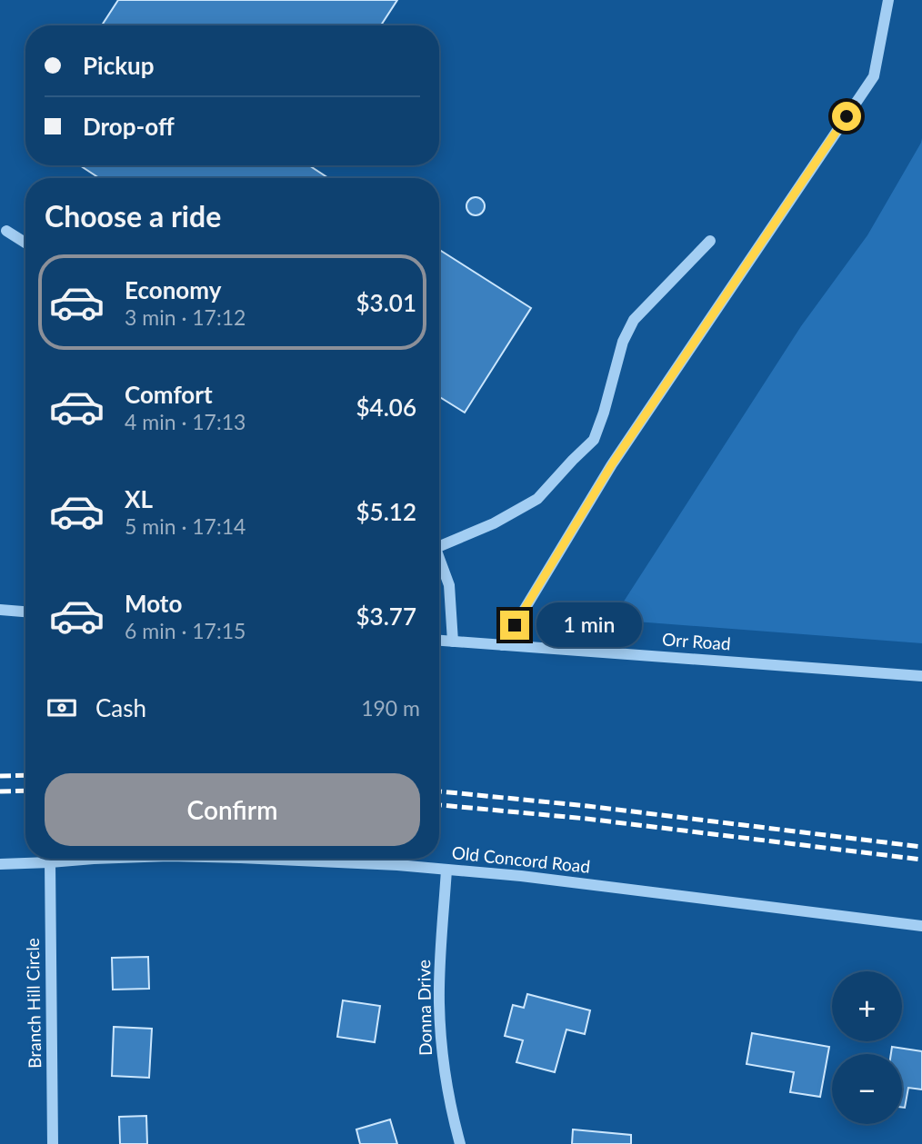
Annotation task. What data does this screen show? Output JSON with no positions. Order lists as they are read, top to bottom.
{
  "streets": {
    "street": [
      "Orr Road",
      "Old Concord Road",
      "Branch Hill Circle",
      "Donna Drive"
    ]
  },
  "crossings": [
    ["Old Concord Road", "Branch Hill Circle"],
    ["Old Concord Road", "Donna Drive"]
  ],
  "page": {
    "banner": ["Pickup", "Drop-off"],
    "heading": "Choose a ride",
    "list": [
      {
        "name": "Economy",
        "note": "3 min · 17:12",
        "value": "$3.01"
      },
      {
        "name": "Comfort",
        "note": "4 min · 17:13",
        "value": "$4.06"
      },
      {
        "name": "XL",
        "note": "5 min · 17:14",
        "value": "$5.12"
      },
      {
        "name": "Moto",
        "note": "6 min · 17:15",
        "value": "$3.77"
      }
    ],
    "bubble": "1 min",
    "pay": ["Cash", "190 m"],
    "buttons": "Confirm",
    "map_buttons": ["+", "−"]
  }
}
